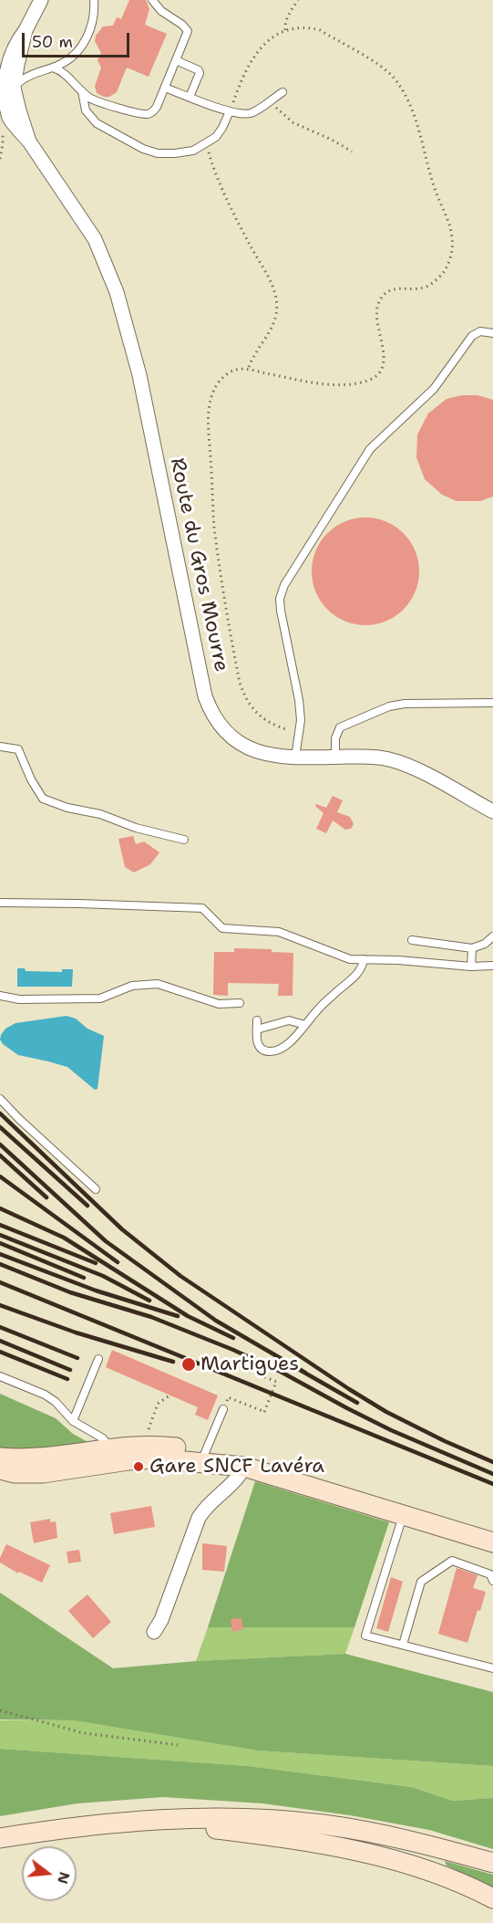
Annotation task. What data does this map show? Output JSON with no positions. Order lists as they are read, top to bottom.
{
  "streets": {
    "street": ["Route du Gros Mourre"]
  },
  "places": ["Martigues", "Gare SNCF Lavéra"],
  "scale_bar": "50 m",
  "north": "right"
}
